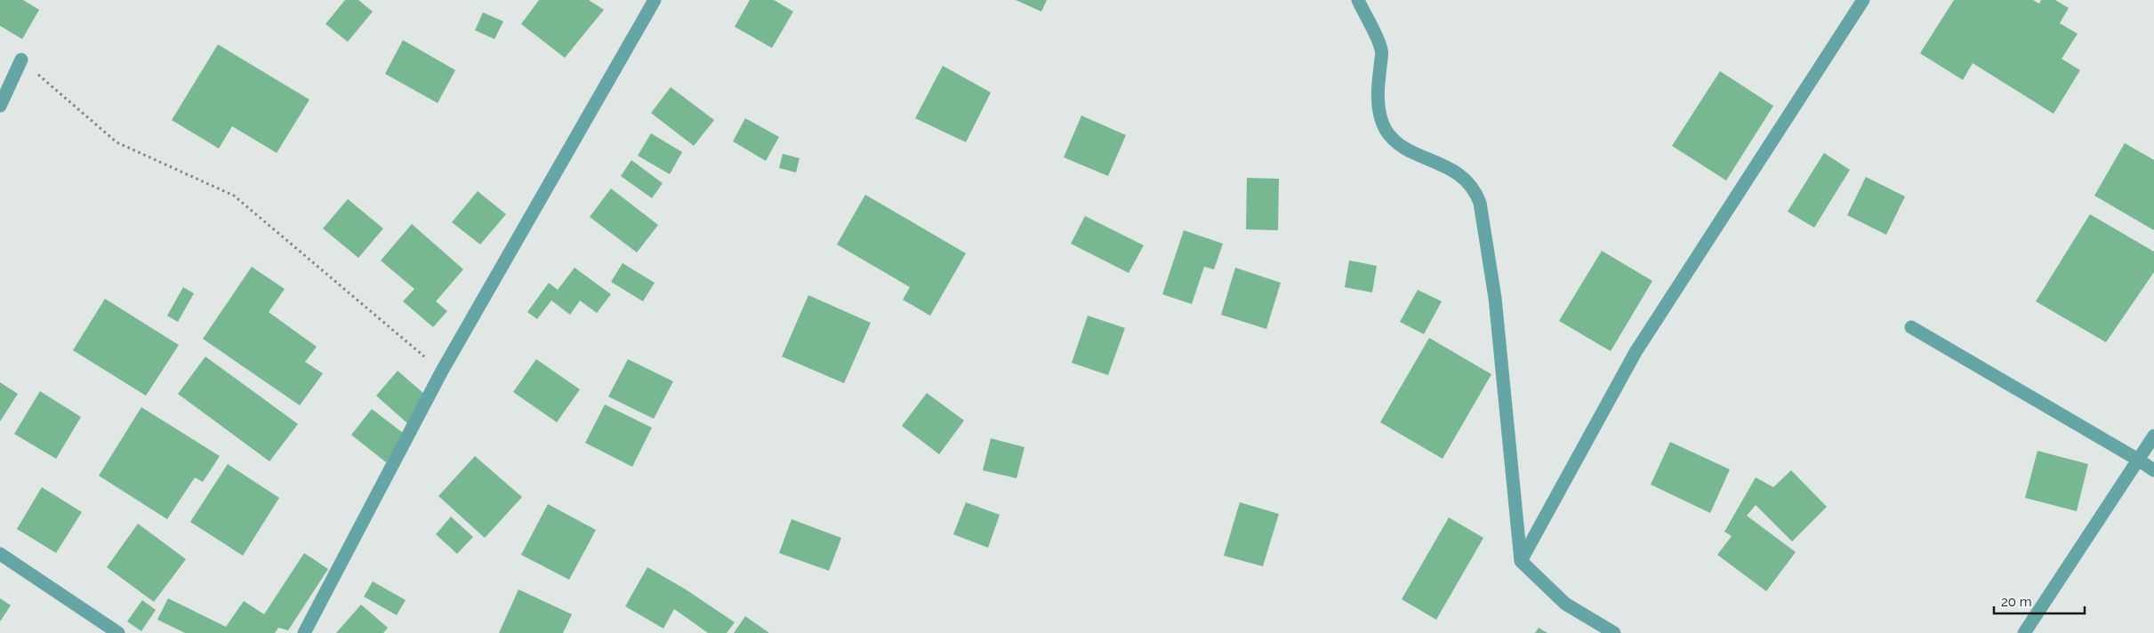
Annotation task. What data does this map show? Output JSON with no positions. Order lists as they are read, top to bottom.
{
  "scale_bar": "20 m"
}
